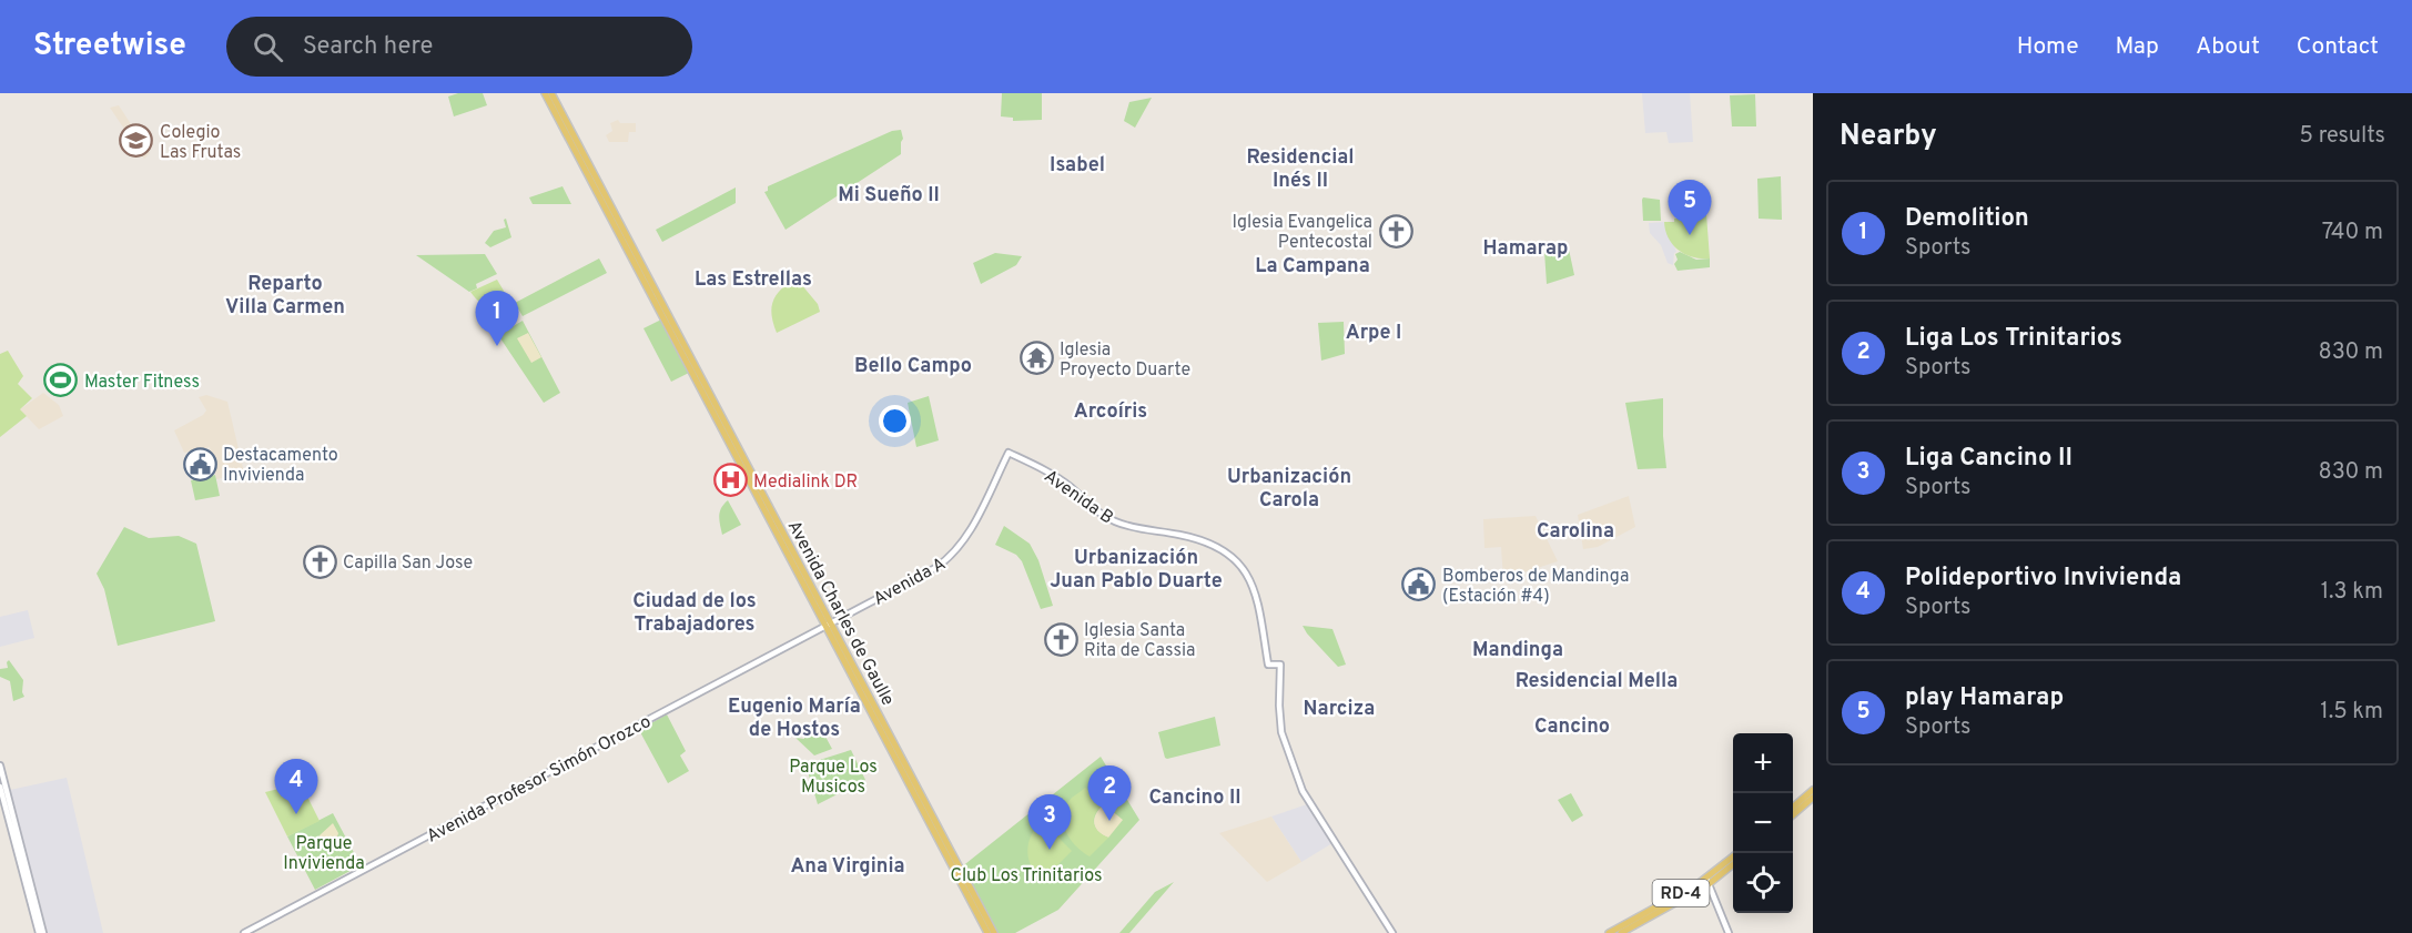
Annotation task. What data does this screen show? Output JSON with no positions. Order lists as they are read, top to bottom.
{
  "streets": {
    "main road": [
      "Avenida B",
      "Avenida A",
      "Avenida Charles de Gaulle",
      "Avenida Profesor Simón Orozco",
      "RD-4"
    ]
  },
  "crossings": [
    ["Avenida B", "Avenida A"],
    ["Avenida A", "Avenida Charles de Gaulle"],
    ["Avenida A", "Avenida Profesor Simón Orozco"],
    ["Avenida Charles de Gaulle", "Avenida Profesor Simón Orozco"]
  ],
  "districts": [
    "Residencial Inés II",
    "Isabel",
    "Mi Sueño II",
    "Hamarap",
    "La Campana",
    "Las Estrellas",
    "Reparto Villa Carmen",
    "Arpe I",
    "Bello Campo",
    "Arcoíris",
    "Urbanización Carola",
    "Carolina",
    "Urbanización Juan Pablo Duarte",
    "Ciudad de los Trabajadores",
    "Mandinga",
    "Residencial Mella",
    "Eugenio María de Hostos",
    "Narciza",
    "Cancino",
    "Cancino II",
    "Ana Virginia"
  ],
  "parks": ["Parque Los Musicos", "Parque Invivienda", "Club Los Trinitarios"],
  "places": {
    "school or university": ["Colegio Las Frutas"],
    "church": ["Iglesia Evangelica Pentecostal", "Capilla San Jose", "Iglesia Santa Rita de Cassia"],
    "temple": ["Iglesia Proyecto Duarte"],
    "sports": ["Master Fitness"],
    "public building": ["Destacamento Invivienda", "Bomberos de Mandinga (Estación #4)"],
    "hospital": ["Medialink DR"]
  },
  "page": {
    "header": "Streetwise",
    "search": "Search here",
    "nav": [
      "Home",
      "Map",
      "About",
      "Contact"
    ],
    "heading": ["Nearby", "5 results"],
    "pins": [
      "5",
      "1",
      "4",
      "2",
      "3"
    ],
    "list": [
      {
        "mark": "1",
        "name": "Demolition",
        "note": "Sports",
        "value": "740 m"
      },
      {
        "mark": "2",
        "name": "Liga Los Trinitarios",
        "note": "Sports",
        "value": "830 m"
      },
      {
        "mark": "3",
        "name": "Liga Cancino II",
        "note": "Sports",
        "value": "830 m"
      },
      {
        "mark": "4",
        "name": "Polideportivo Invivienda",
        "note": "Sports",
        "value": "1.3 km"
      },
      {
        "mark": "5",
        "name": "play Hamarap",
        "note": "Sports",
        "value": "1.5 km"
      }
    ],
    "map_buttons": ["+", "−"]
  }
}
